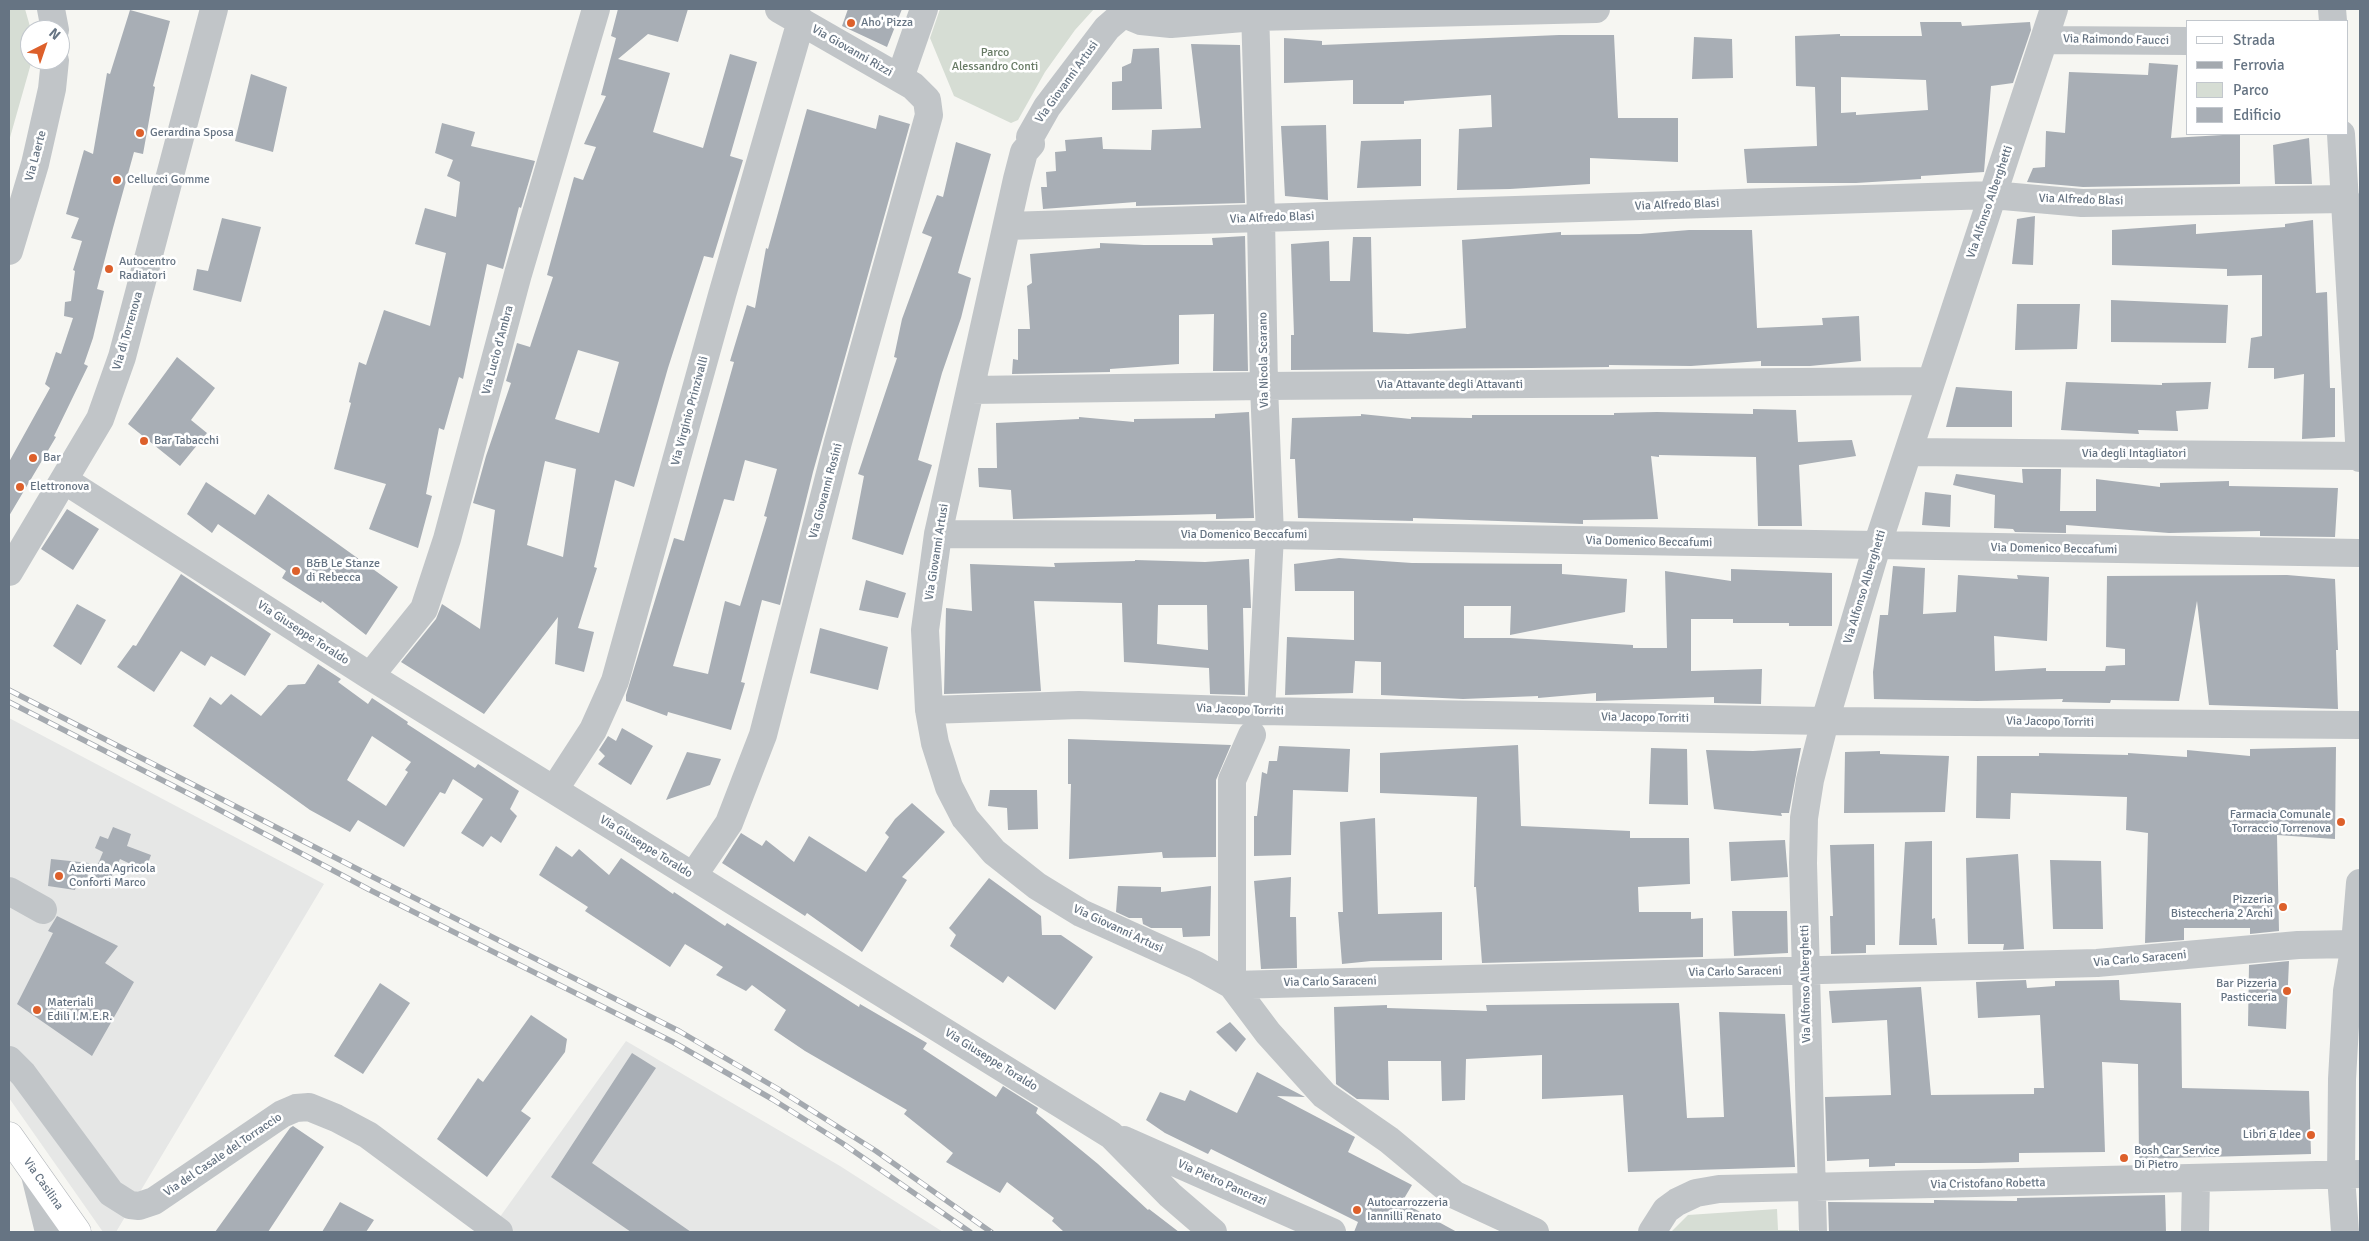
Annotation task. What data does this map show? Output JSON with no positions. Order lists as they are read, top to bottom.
{
  "streets": {
    "main road": ["Via Casilina"],
    "street": [
      "Via Raimondo Faucci",
      "Via Giovanni Rizzi",
      "Via Giovanni Artusi",
      "Via Laerte",
      "Via Alfredo Blasi",
      "Via Alfonso Alberghetti",
      "Via di Torrenova",
      "Via Lucio d'Ambra",
      "Via Nicola Scarano",
      "Via Attavante degli Attavanti",
      "Via Virginio Prinzivalli",
      "Via degli Intagliatori",
      "Via Giovanni Rosini",
      "Via Domenico Beccafumi",
      "Via Giuseppe Toraldo",
      "Via Jacopo Torriti",
      "Via Carlo Saraceni",
      "Via del Casale del Torraccio",
      "Via Pietro Pancrazi",
      "Via Cristofano Robetta"
    ]
  },
  "crossings": [
    ["Via Raimondo Faucci", "Via Alfonso Alberghetti"],
    ["Via Giovanni Rizzi", "Via Virginio Prinzivalli"],
    ["Via Giovanni Rizzi", "Via Giovanni Rosini"],
    ["Via Giovanni Artusi", "Via Alfredo Blasi"],
    ["Via Giovanni Artusi", "Via Attavante degli Attavanti"],
    ["Via Giovanni Artusi", "Via Domenico Beccafumi"],
    ["Via Giovanni Artusi", "Via Jacopo Torriti"],
    ["Via Giovanni Artusi", "Via Carlo Saraceni"],
    ["Via Alfredo Blasi", "Via Alfonso Alberghetti"],
    ["Via Alfredo Blasi", "Via Nicola Scarano"],
    ["Via Alfonso Alberghetti", "Via Attavante degli Attavanti"],
    ["Via Alfonso Alberghetti", "Via degli Intagliatori"],
    ["Via Alfonso Alberghetti", "Via Domenico Beccafumi"],
    ["Via Alfonso Alberghetti", "Via Jacopo Torriti"],
    ["Via Alfonso Alberghetti", "Via Carlo Saraceni"],
    ["Via Alfonso Alberghetti", "Via Cristofano Robetta"],
    ["Via di Torrenova", "Via Giuseppe Toraldo"],
    ["Via Lucio d'Ambra", "Via Giuseppe Toraldo"],
    ["Via Nicola Scarano", "Via Attavante degli Attavanti"],
    ["Via Nicola Scarano", "Via Domenico Beccafumi"],
    ["Via Nicola Scarano", "Via Jacopo Torriti"],
    ["Via Virginio Prinzivalli", "Via Giuseppe Toraldo"],
    ["Via Giovanni Rosini", "Via Giuseppe Toraldo"],
    ["Via Giuseppe Toraldo", "Via Pietro Pancrazi"]
  ],
  "parks": ["Parco Alessandro Conti"],
  "places": [
    "Aho' Pizza",
    "Gerardina Sposa",
    "Cellucci Gomme",
    "Autocentro Radiatori",
    "Bar Tabacchi",
    "Bar",
    "Elettronova",
    "B&B Le Stanze di Rebecca",
    "Farmacia Comunale Torraccio Torrenova",
    "Azienda Agricola Conforti Marco",
    "Pizzeria Bisteccheria 2 Archi",
    "Bar Pizzeria Pasticceria",
    "Materiali Edili I.M.E.R.",
    "Libri & Idee",
    "Bosh Car Service Di Pietro",
    "Autocarrozzeria Iannilli Renato"
  ],
  "legend": [
    "Strada",
    "Ferrovia",
    "Parco",
    "Edificio"
  ],
  "north": "top right"
}
